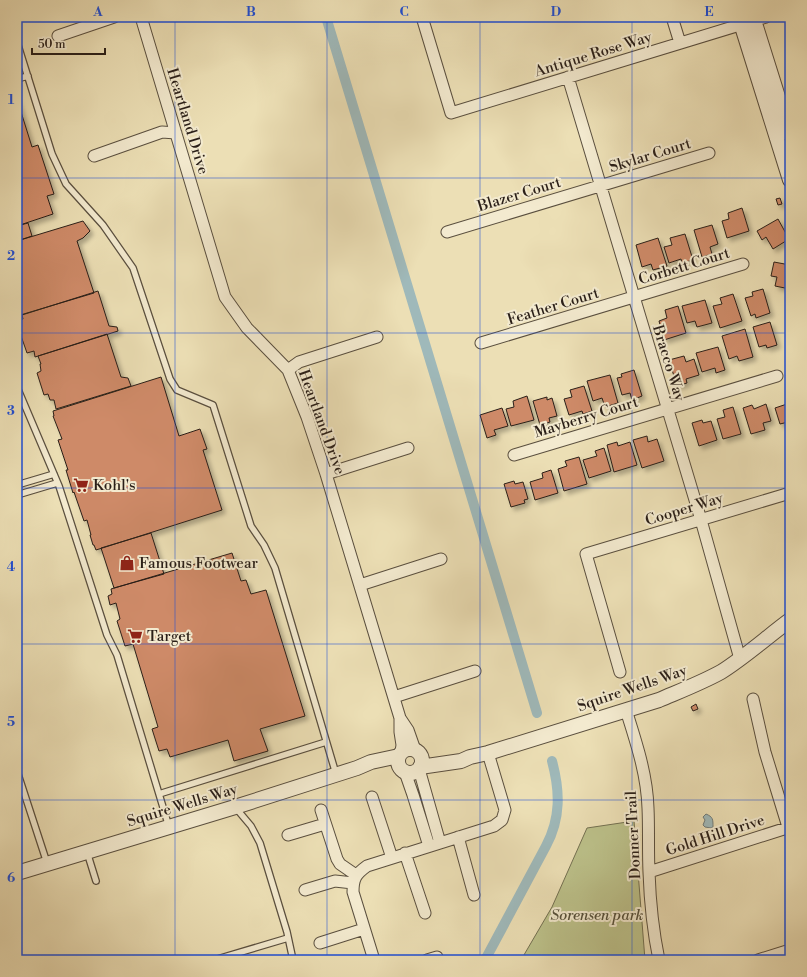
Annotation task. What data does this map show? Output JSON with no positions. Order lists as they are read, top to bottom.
{
  "streets": {
    "street": [
      "Antique Rose Way",
      "Heartland Drive",
      "Skylar Court",
      "Blazer Court",
      "Corbett Court",
      "Feather Court",
      "Bracco Way",
      "Mayberry Court",
      "Cooper Way",
      "Squire Wells Way",
      "Donner Trail",
      "Gold Hill Drive"
    ]
  },
  "crossings": [
    ["Antique Rose Way", "Bracco Way"],
    ["Heartland Drive", "Squire Wells Way"],
    ["Skylar Court", "Blazer Court"],
    ["Skylar Court", "Bracco Way"],
    ["Blazer Court", "Bracco Way"],
    ["Corbett Court", "Feather Court"],
    ["Corbett Court", "Bracco Way"],
    ["Feather Court", "Bracco Way"],
    ["Bracco Way", "Mayberry Court"],
    ["Bracco Way", "Cooper Way"],
    ["Bracco Way", "Squire Wells Way"],
    ["Squire Wells Way", "Donner Trail"],
    ["Donner Trail", "Gold Hill Drive"]
  ],
  "parks": ["Sorensen park"],
  "places": {
    "supermarket": ["Kohl's", "Target"],
    "shop": ["Famous Footwear"]
  },
  "scale_bar": "50 m",
  "grid": {
    "columns": [
      "A",
      "B",
      "C",
      "D",
      "E"
    ],
    "rows": [
      "1",
      "2",
      "3",
      "4",
      "5",
      "6"
    ]
  }
}
